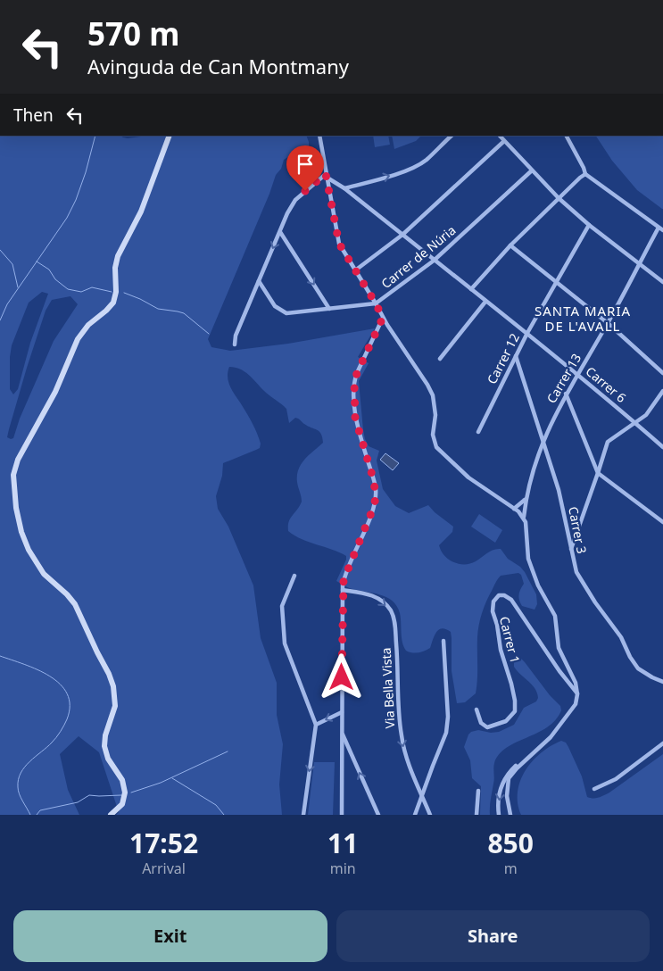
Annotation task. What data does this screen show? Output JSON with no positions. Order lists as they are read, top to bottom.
{
  "streets": {
    "street": [
      "Carrer de Núria",
      "Carrer 12",
      "Carrer 13",
      "Carrer 6",
      "Carrer 3",
      "Carrer 1",
      "Via Bella Vista"
    ]
  },
  "crossings": [
    ["Carrer de Núria", "Carrer 6"],
    ["Carrer 12", "Carrer 6"],
    ["Carrer 12", "Carrer 3"],
    ["Carrer 13", "Carrer 6"],
    ["Carrer 13", "Carrer 3"],
    ["Carrer 13", "Carrer 1"]
  ],
  "one_way": ["Via Bella Vista"],
  "districts": ["SANTA MARIA DE L'AVALL"],
  "page": {
    "turn": ["570 m", "Avinguda de Can Montmany"],
    "then": "Then",
    "eta": [
      "17:52",
      "Arrival",
      "11",
      "min",
      "850",
      "m"
    ],
    "buttons": ["Exit", "Share"]
  }
}
